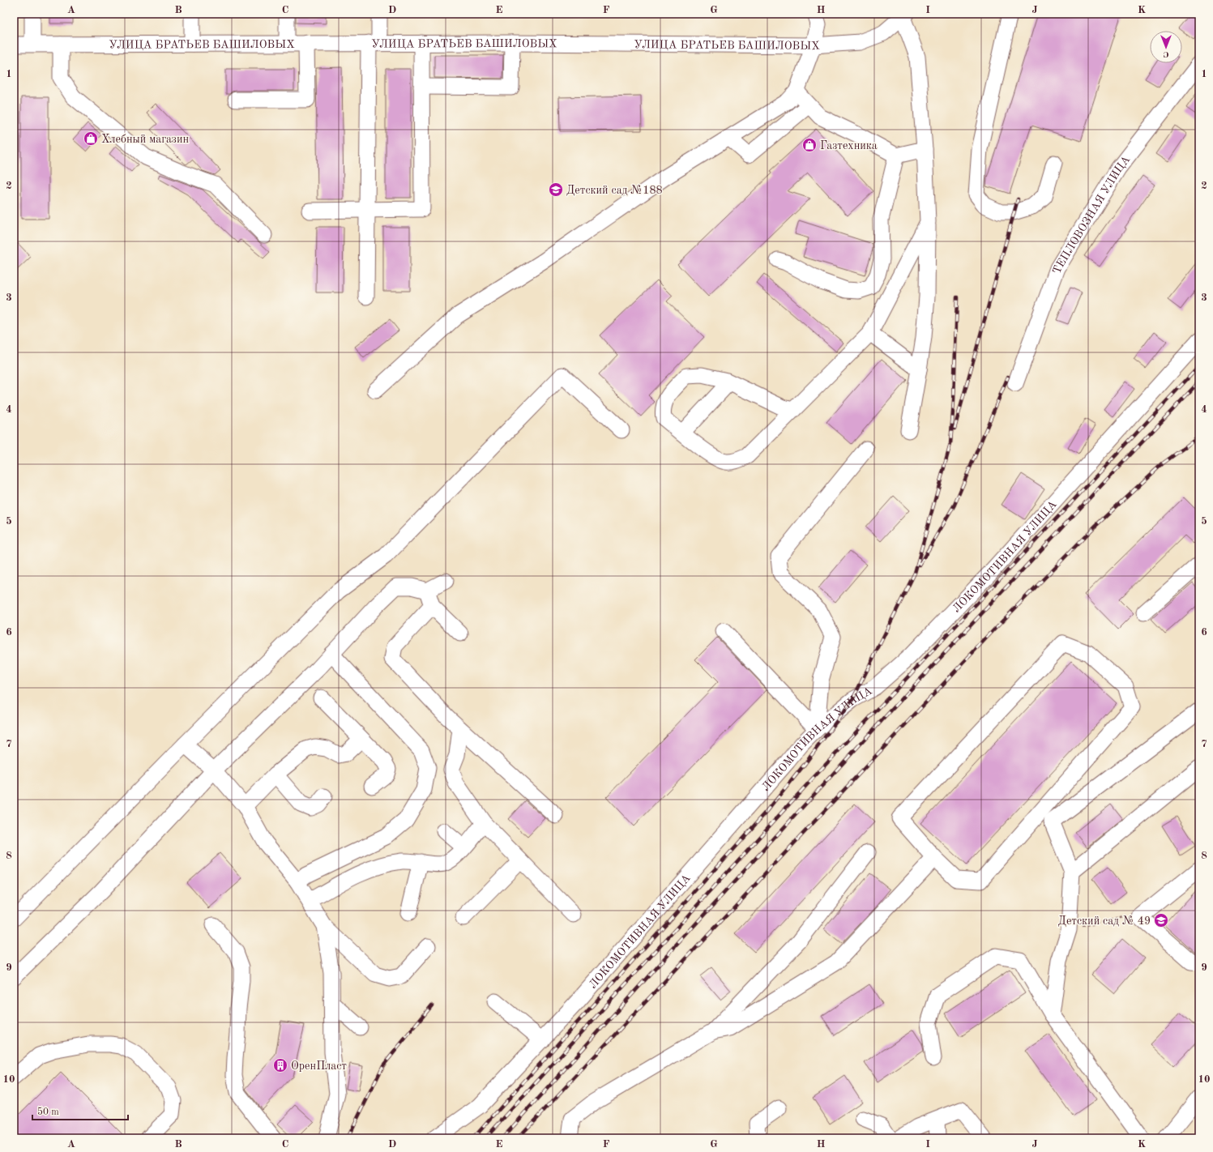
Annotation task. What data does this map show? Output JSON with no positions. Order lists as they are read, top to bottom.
{
  "streets": {
    "street": ["УЛИЦА БРАТЬЕВ БАШИЛОВЫХ", "ТЕПЛОВОЗНАЯ УЛИЦА", "ЛОКОМОТИВНАЯ УЛИЦА"]
  },
  "places": {
    "shop": ["Хлебный магазин", "Газтехника"],
    "school or university": ["Детский сад №188", "Детский сад № 49"],
    "building": ["ОренПласт"]
  },
  "scale_bar": "50 m",
  "north": "bottom",
  "grid": {
    "columns": [
      "A",
      "B",
      "C",
      "D",
      "E",
      "F",
      "G",
      "H",
      "I",
      "J",
      "K"
    ],
    "rows": [
      "1",
      "2",
      "3",
      "4",
      "5",
      "6",
      "7",
      "8",
      "9",
      "10"
    ]
  }
}
